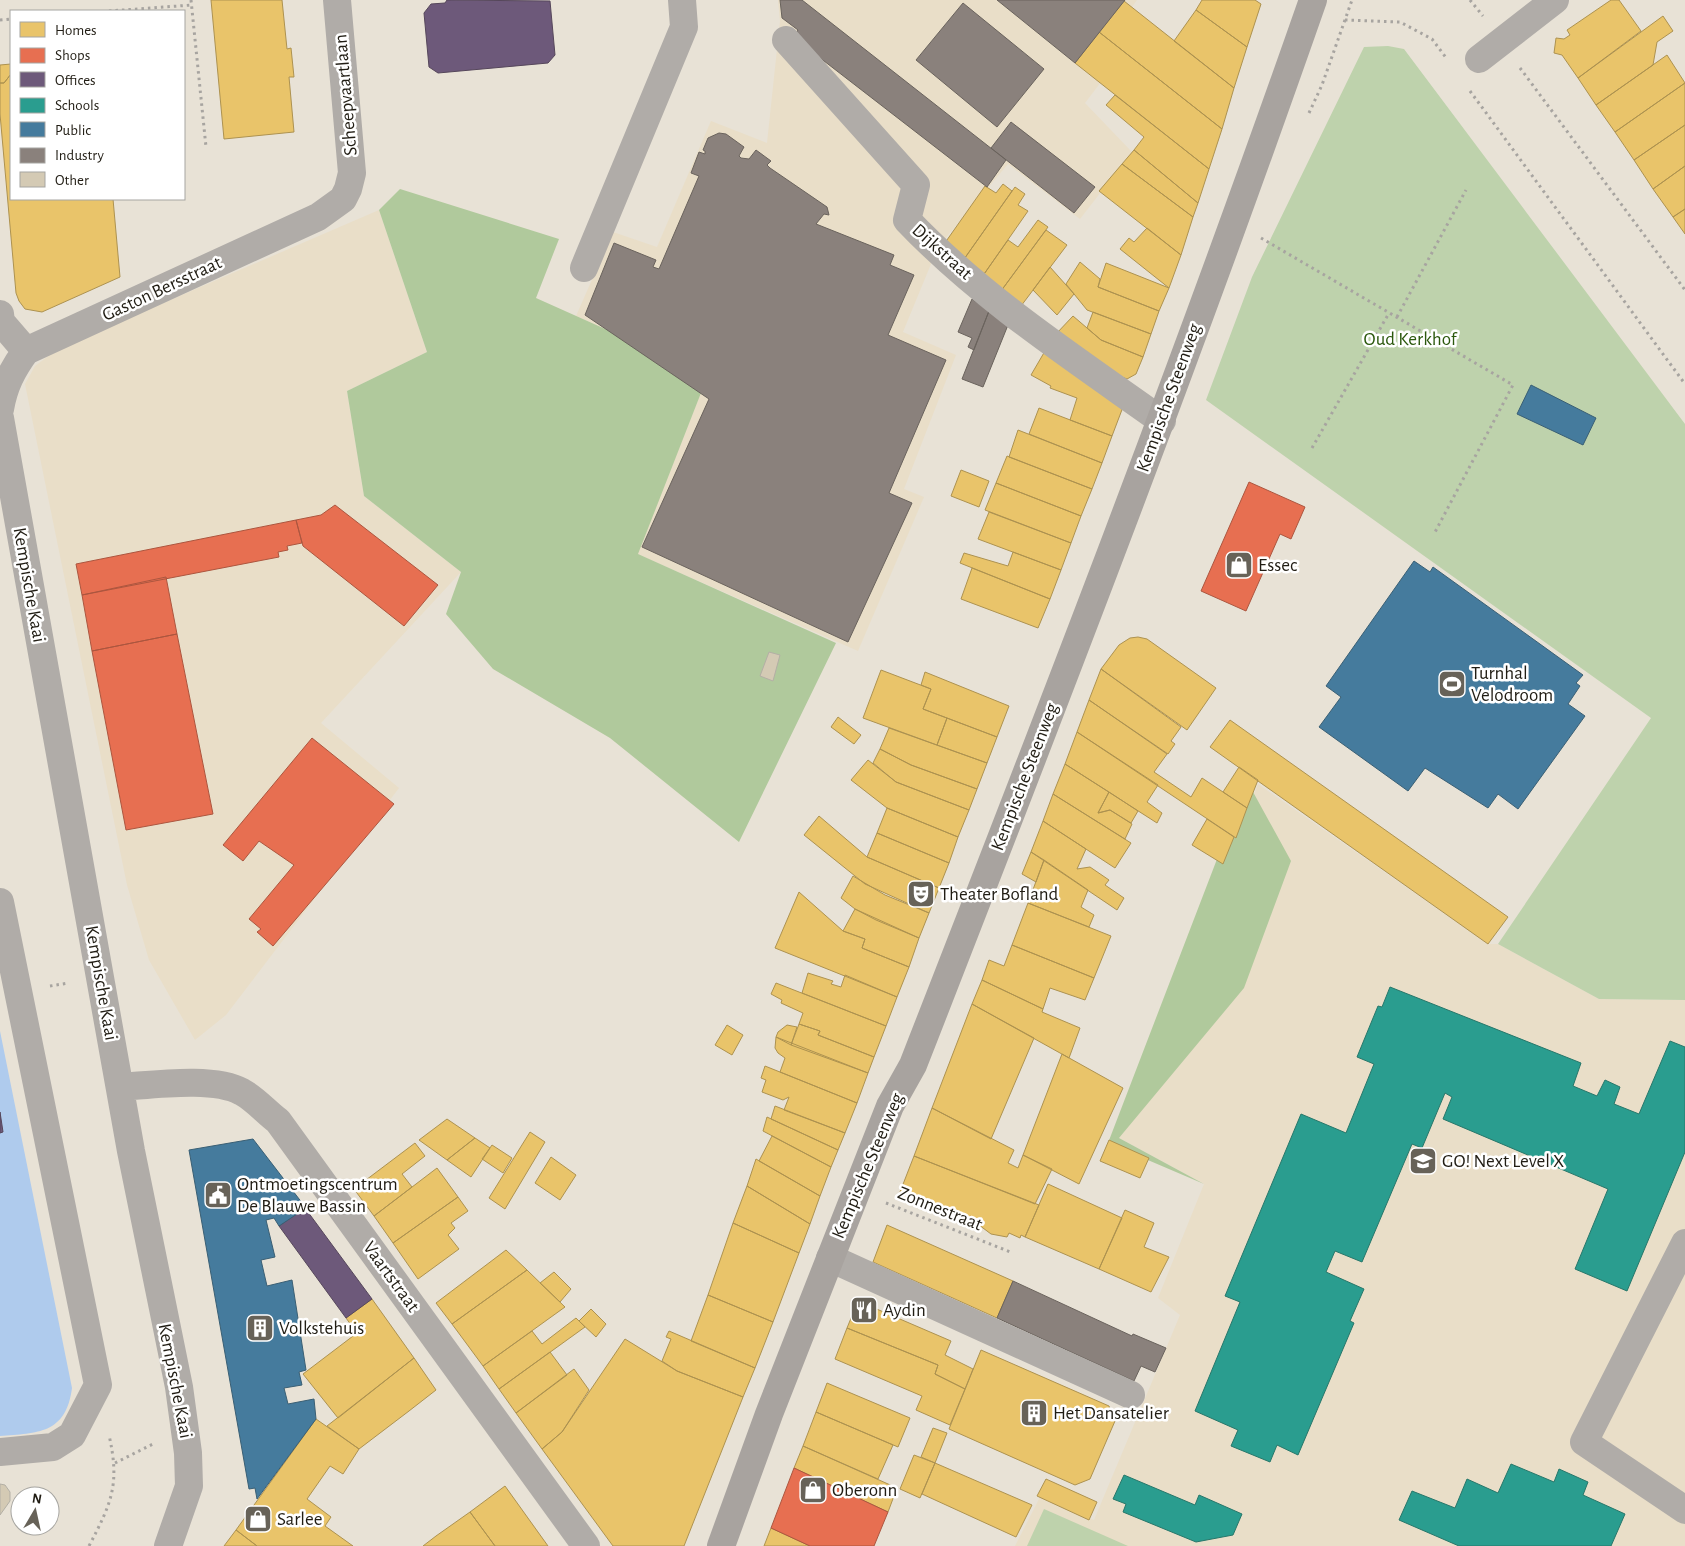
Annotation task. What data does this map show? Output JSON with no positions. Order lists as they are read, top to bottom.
{
  "streets": {
    "main road": ["Kempische Steenweg"],
    "street": [
      "Scheepvaartlaan",
      "Dijkstraat",
      "Gaston Bersstraat",
      "Kempische Kaai",
      "Vaartstraat"
    ],
    "path": ["Zonnestraat"]
  },
  "crossings": [
    ["Scheepvaartlaan", "Gaston Bersstraat"],
    ["Dijkstraat", "Kempische Steenweg"],
    ["Kempische Steenweg", "Zonnestraat"],
    ["Kempische Kaai", "Vaartstraat"]
  ],
  "parks": ["Oud Kerkhof"],
  "places": {
    "shop": ["Essec", "Oberonn", "Sarlee"],
    "sports": ["Turnhal Velodroom"],
    "theatre": ["Theater Bofland"],
    "school or university": ["GO! Next Level X"],
    "public building": ["Ontmoetingscentrum De Blauwe Bassin"],
    "restaurant": ["Aydin"],
    "building": ["Volkstehuis", "Het Dansatelier"]
  },
  "legend": [
    "Homes",
    "Shops",
    "Offices",
    "Schools",
    "Public",
    "Industry",
    "Other"
  ],
  "north": "top"
}
